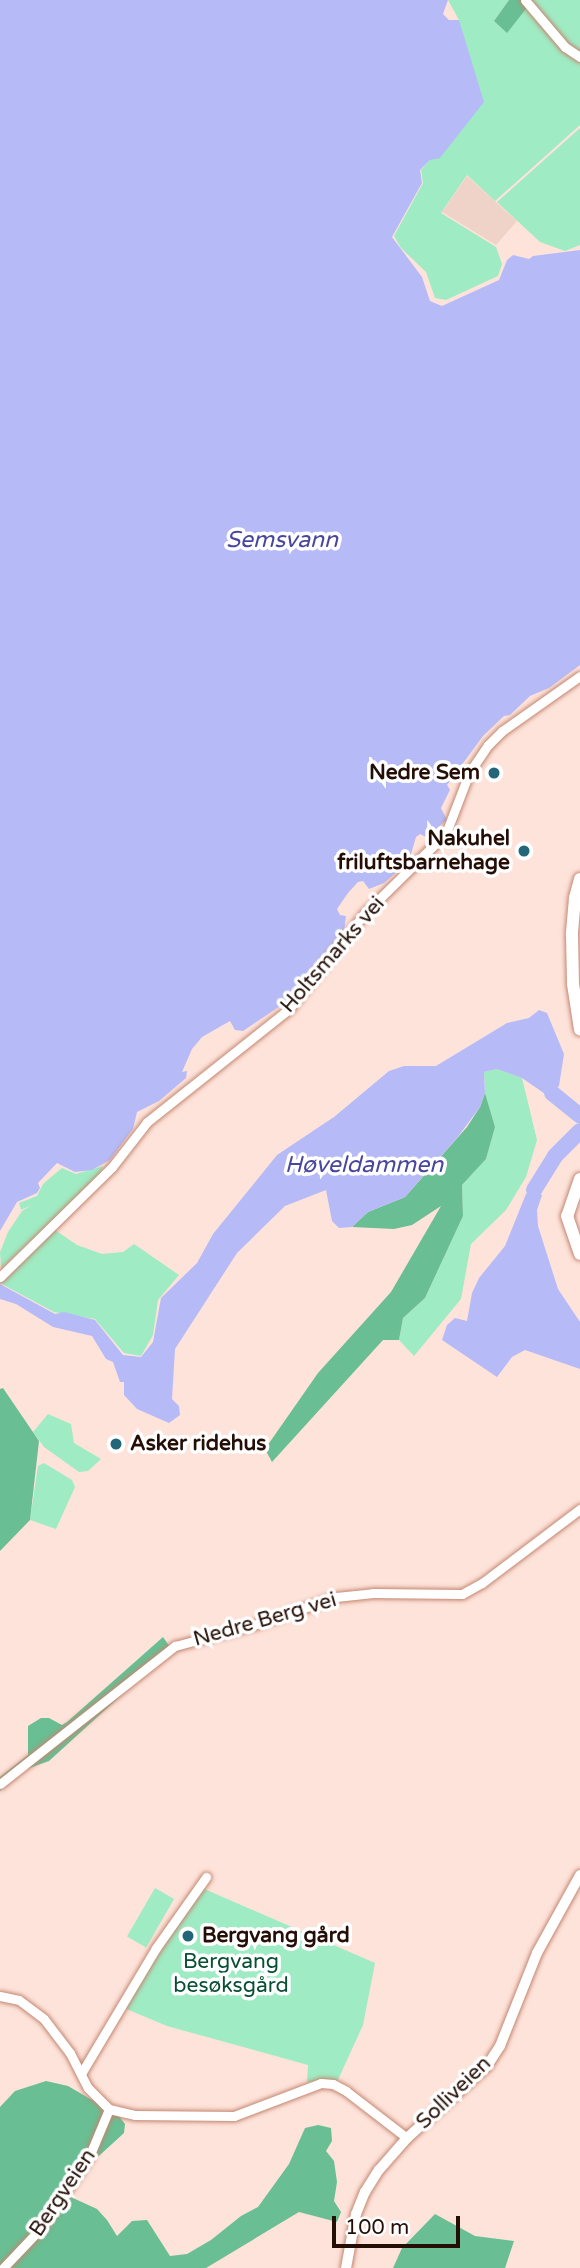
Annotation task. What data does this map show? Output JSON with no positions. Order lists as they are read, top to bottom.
{
  "streets": {
    "street": [
      "Holtsmarks vei",
      "Nedre Berg vei",
      "Solliveien",
      "Bergveien"
    ]
  },
  "water": ["Semsvann", "Høveldammen"],
  "parks": ["Bergvang besøksgård"],
  "places": [
    "Nedre Sem",
    "Nakuhel friluftsbarnehage",
    "Asker ridehus",
    "Bergvang gård"
  ],
  "scale_bar": "100 m"
}
